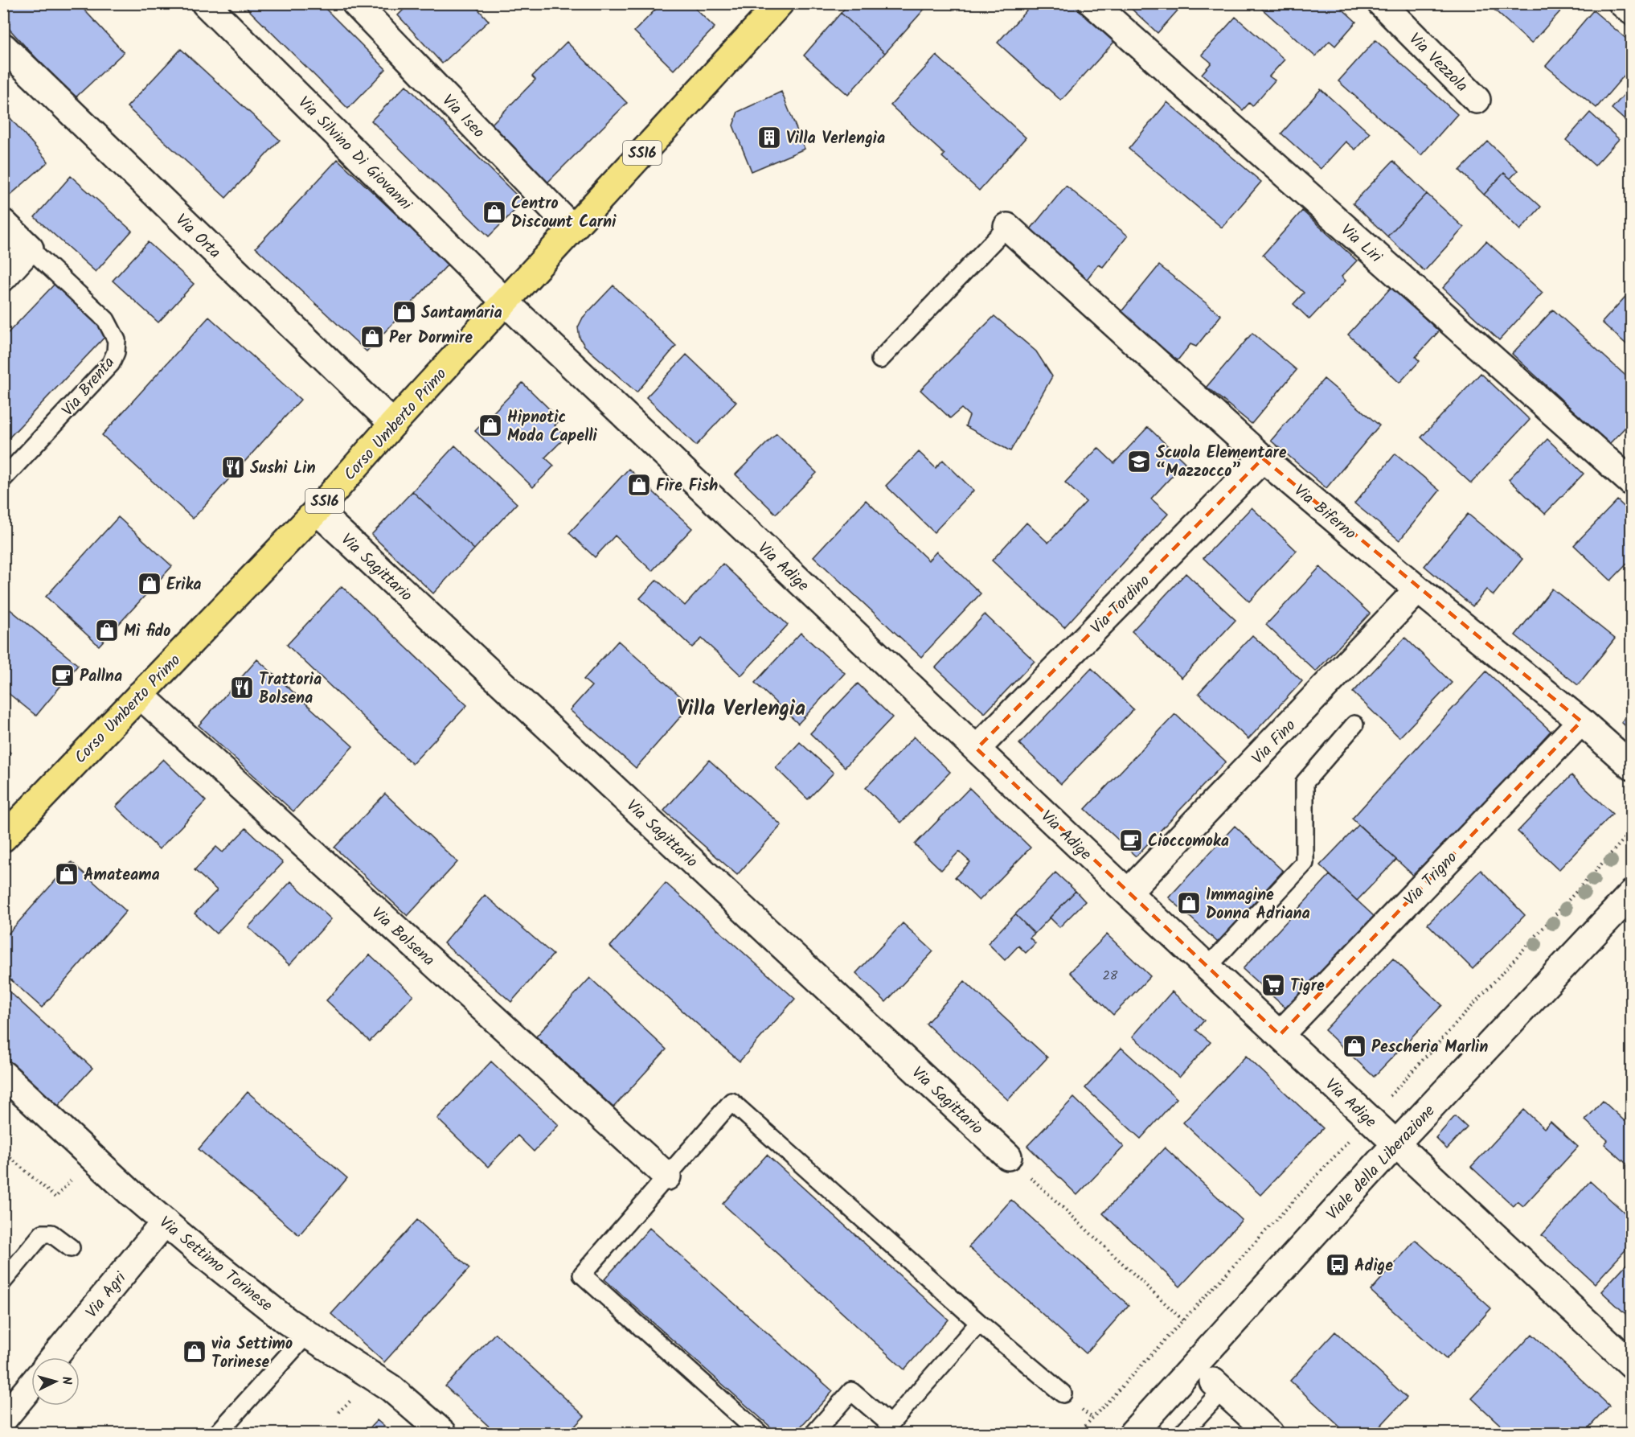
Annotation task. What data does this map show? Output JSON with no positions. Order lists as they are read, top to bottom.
{
  "streets": {
    "main road": ["SS16", "Corso Umberto Primo"],
    "street": [
      "Via Vezzola",
      "Via Iseo",
      "Via Silvino Di Giovanni",
      "Via Orta",
      "Via Liri",
      "Via Brenta",
      "Via Biferno",
      "Via Adige",
      "Via Sagittario",
      "Via Tordino",
      "Via Fino",
      "Via Trigno",
      "Via Bolsena",
      "Viale della Liberazione",
      "Via Settimo Torinese",
      "Via Agri"
    ]
  },
  "crossings": [
    ["Via Iseo", "Corso Umberto Primo"],
    ["Via Silvino Di Giovanni", "Corso Umberto Primo"],
    ["Via Silvino Di Giovanni", "Via Adige"],
    ["Via Orta", "Corso Umberto Primo"],
    ["Corso Umberto Primo", "Via Adige"],
    ["Corso Umberto Primo", "Via Sagittario"],
    ["Corso Umberto Primo", "Via Bolsena"],
    ["Via Biferno", "Via Tordino"],
    ["Via Biferno", "Via Fino"],
    ["Via Biferno", "Via Trigno"],
    ["Via Adige", "Via Tordino"],
    ["Via Adige", "Via Fino"],
    ["Via Adige", "Via Trigno"],
    ["Via Adige", "Viale della Liberazione"],
    ["Via Settimo Torinese", "Via Agri"]
  ],
  "districts": ["Villa Verlengia"],
  "places": {
    "building": ["Villa Verlengia"],
    "shop": [
      "Centro Discount Carni",
      "Santamaria",
      "Per Dormire",
      "Hipnotic Moda Capelli",
      "Fire Fish",
      "Erika",
      "Mi fido",
      "Amateama",
      "Immagine Donna Adriana",
      "Pescheria Marlin",
      "via Settimo Torinese"
    ],
    "school or university": ["Scuola Elementare “Mazzocco”"],
    "restaurant": ["Sushi Lin", "Trattoria Bolsena"],
    "cafe": ["Pallna", "Cioccomoka"],
    "supermarket": ["Tigre"],
    "bus stop": ["Adige"]
  },
  "house_numbers": ["28"],
  "north": "right"
}
